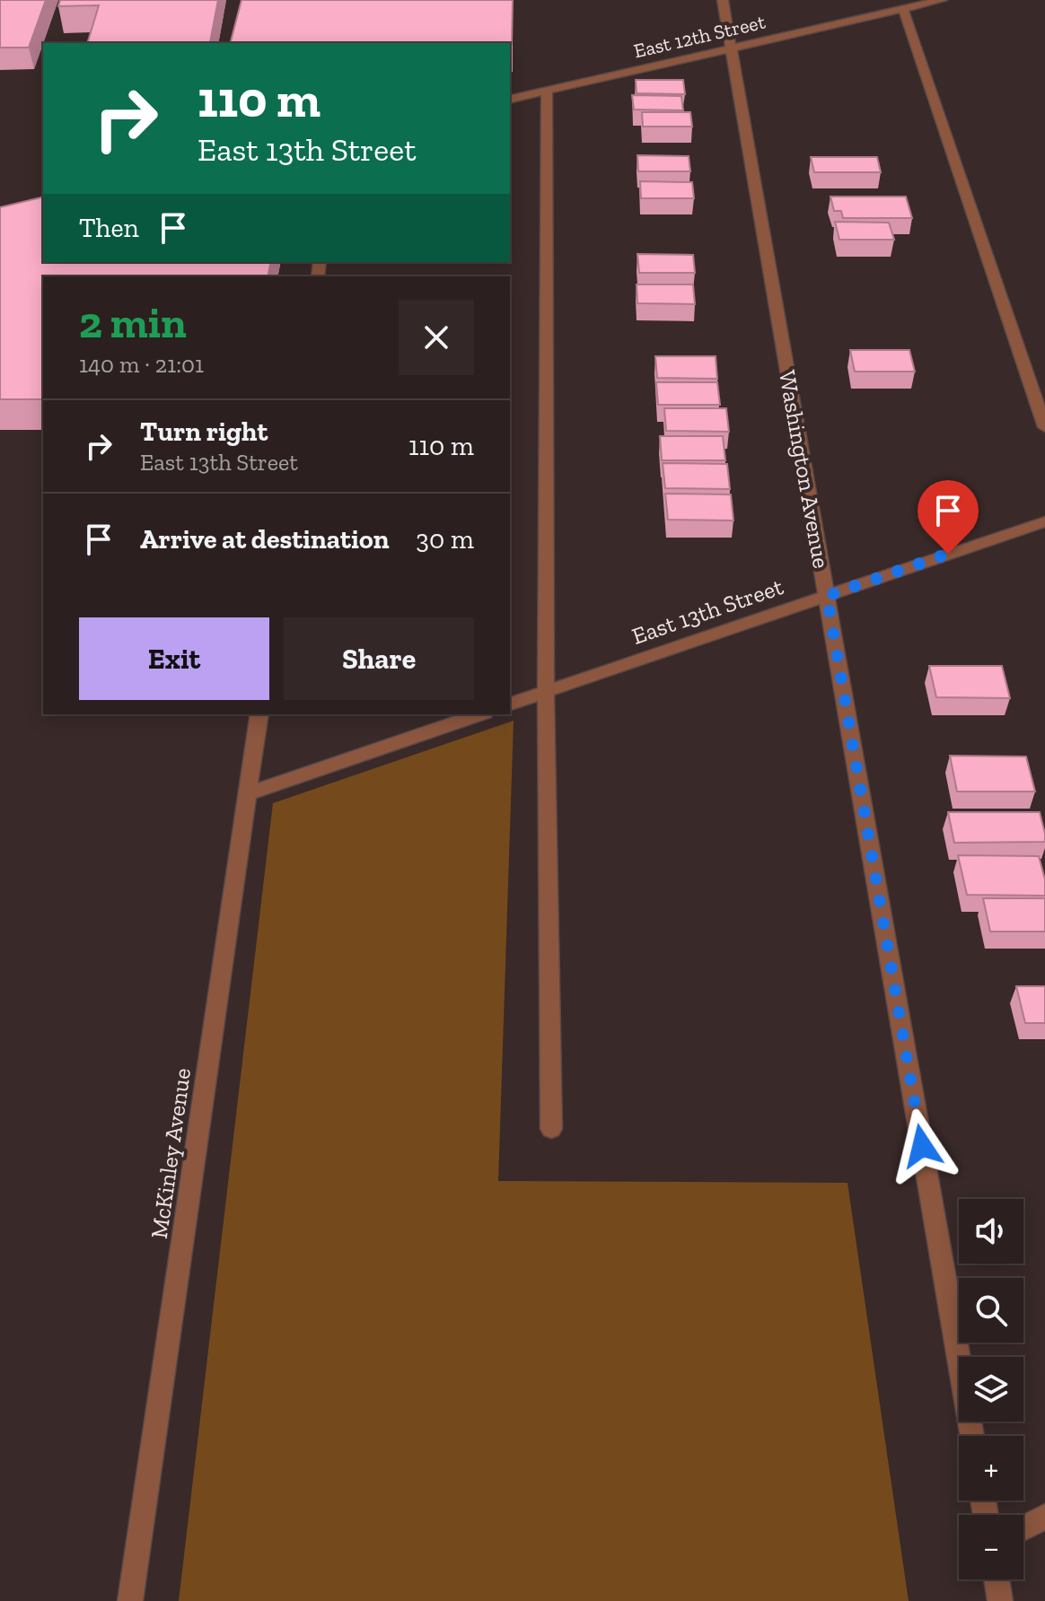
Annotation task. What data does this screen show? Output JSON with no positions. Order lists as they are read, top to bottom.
{
  "streets": {
    "street": [
      "East 12th Street",
      "Washington Avenue",
      "East 13th Street",
      "McKinley Avenue"
    ]
  },
  "crossings": [
    ["East 12th Street", "Washington Avenue"],
    ["Washington Avenue", "East 13th Street"]
  ],
  "page": {
    "turn": ["110 m", "East 13th Street"],
    "then": "Then",
    "heading": ["2 min", "140 m · 21:01"],
    "list": [
      {
        "name": "Turn right",
        "note": "East 13th Street",
        "value": "110 m"
      },
      {
        "name": "Arrive at destination",
        "value": "30 m"
      }
    ],
    "buttons": ["Exit", "Share"],
    "map_buttons": ["+", "−"]
  }
}
